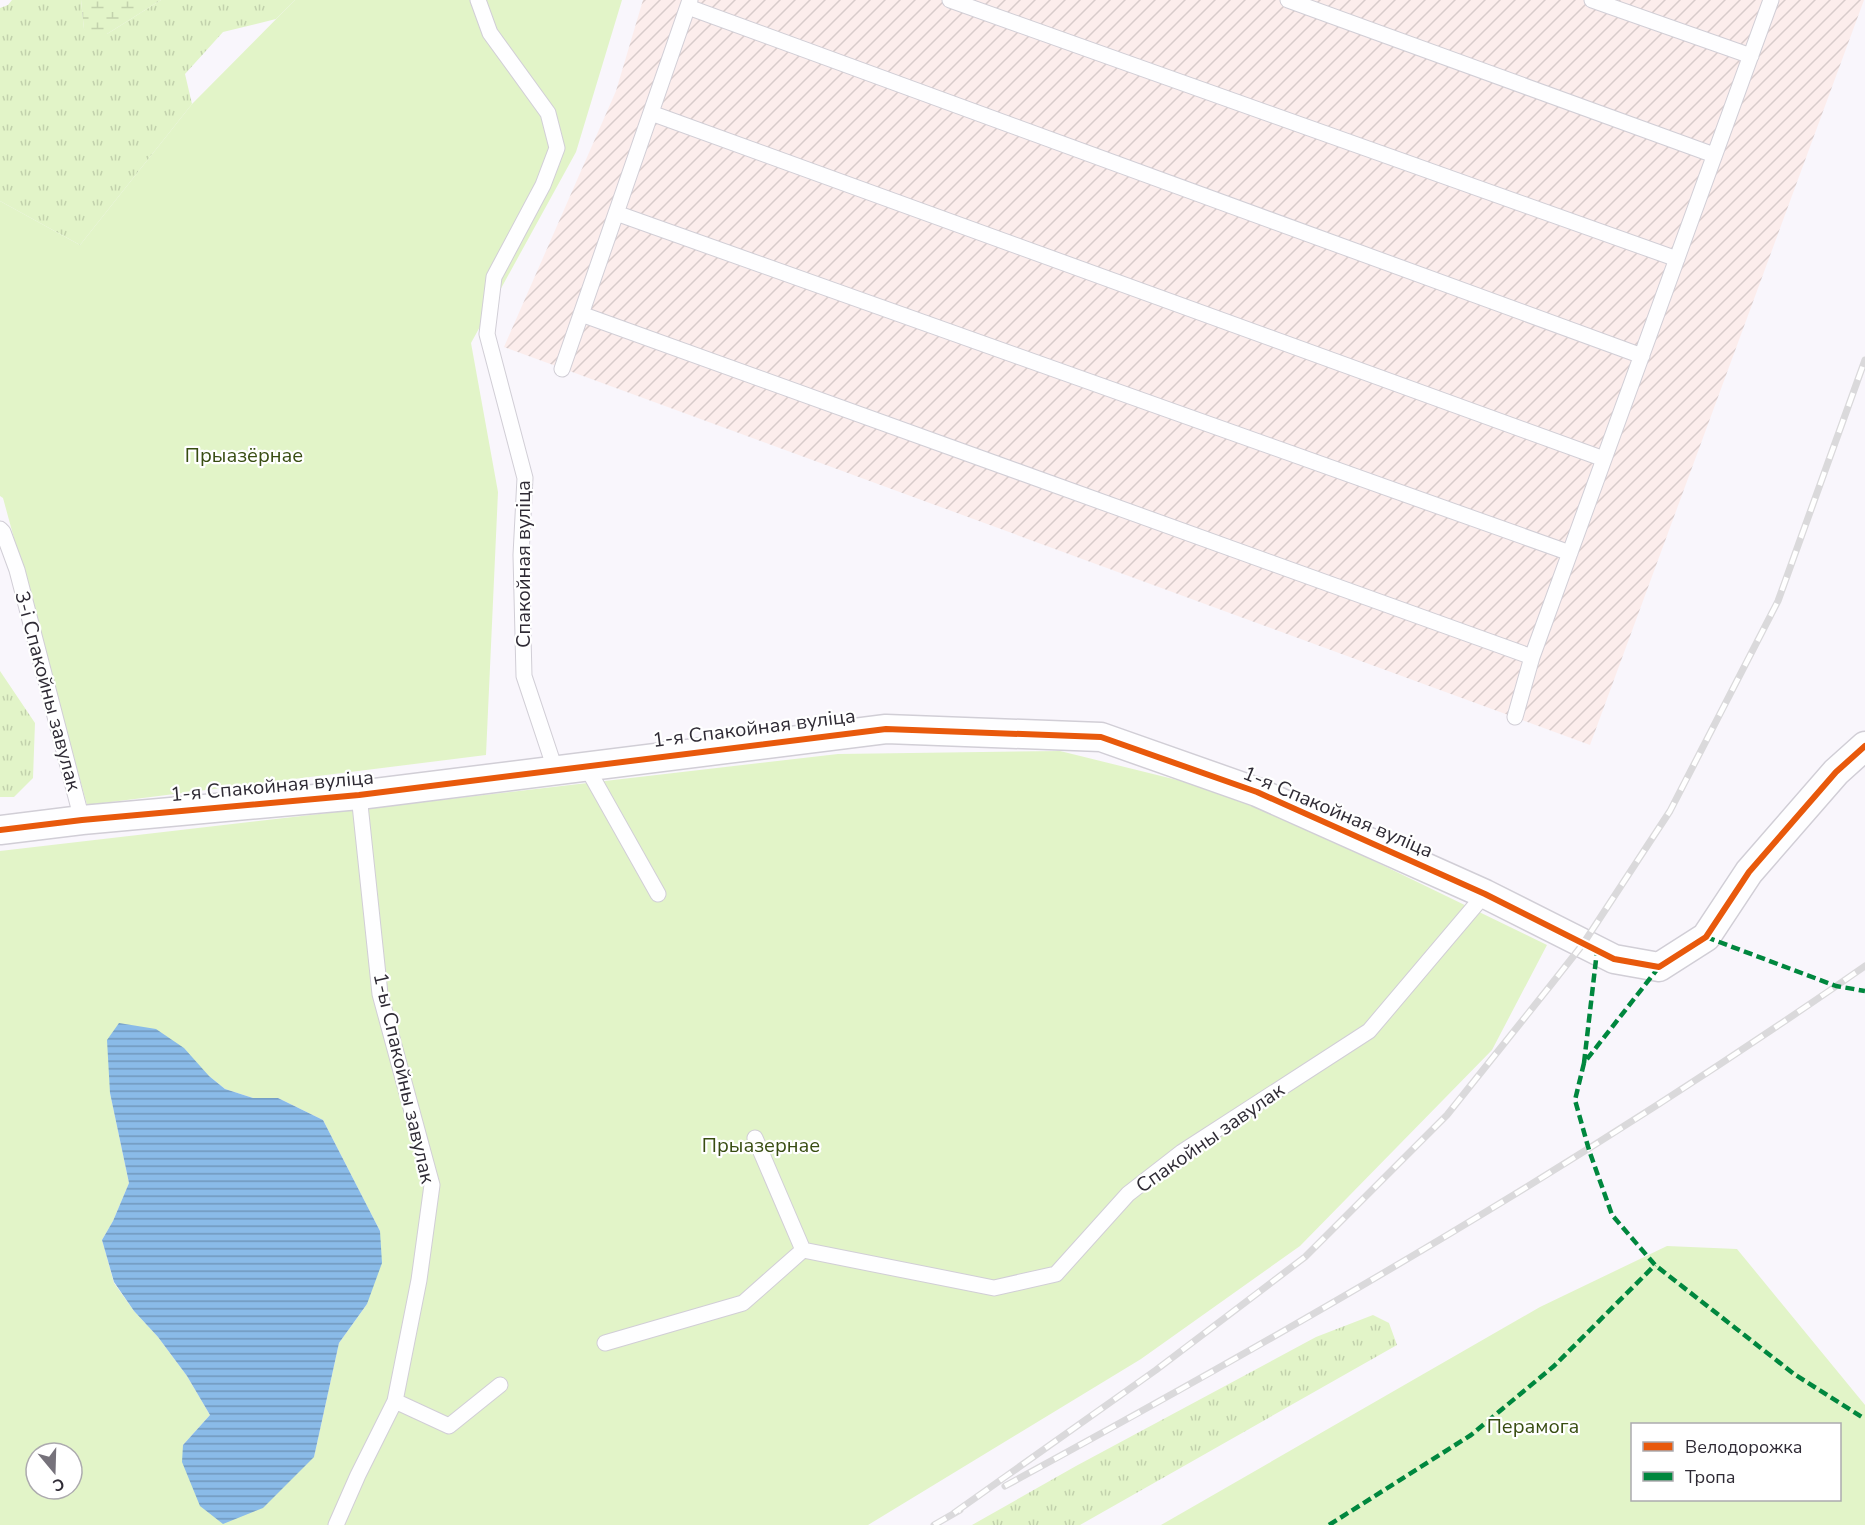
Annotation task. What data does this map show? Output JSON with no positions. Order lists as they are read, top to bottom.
{
  "streets": {
    "street": ["1-я Спакойная вуліца"],
    "lane": [
      "Спакойная вуліца",
      "3-і Спакойны завулак",
      "1-ы Спакойны завулак",
      "Спакойны завулак"
    ]
  },
  "crossings": [
    ["Спакойная вуліца", "1-я Спакойная вуліца"],
    ["3-і Спакойны завулак", "1-я Спакойная вуліца"],
    ["1-я Спакойная вуліца", "1-ы Спакойны завулак"],
    ["1-я Спакойная вуліца", "Спакойны завулак"]
  ],
  "parks": ["Прыазёрнае", "Прыазернае", "Перамога"],
  "legend": ["Велодорожка", "Тропа"],
  "north": "bottom"
}
